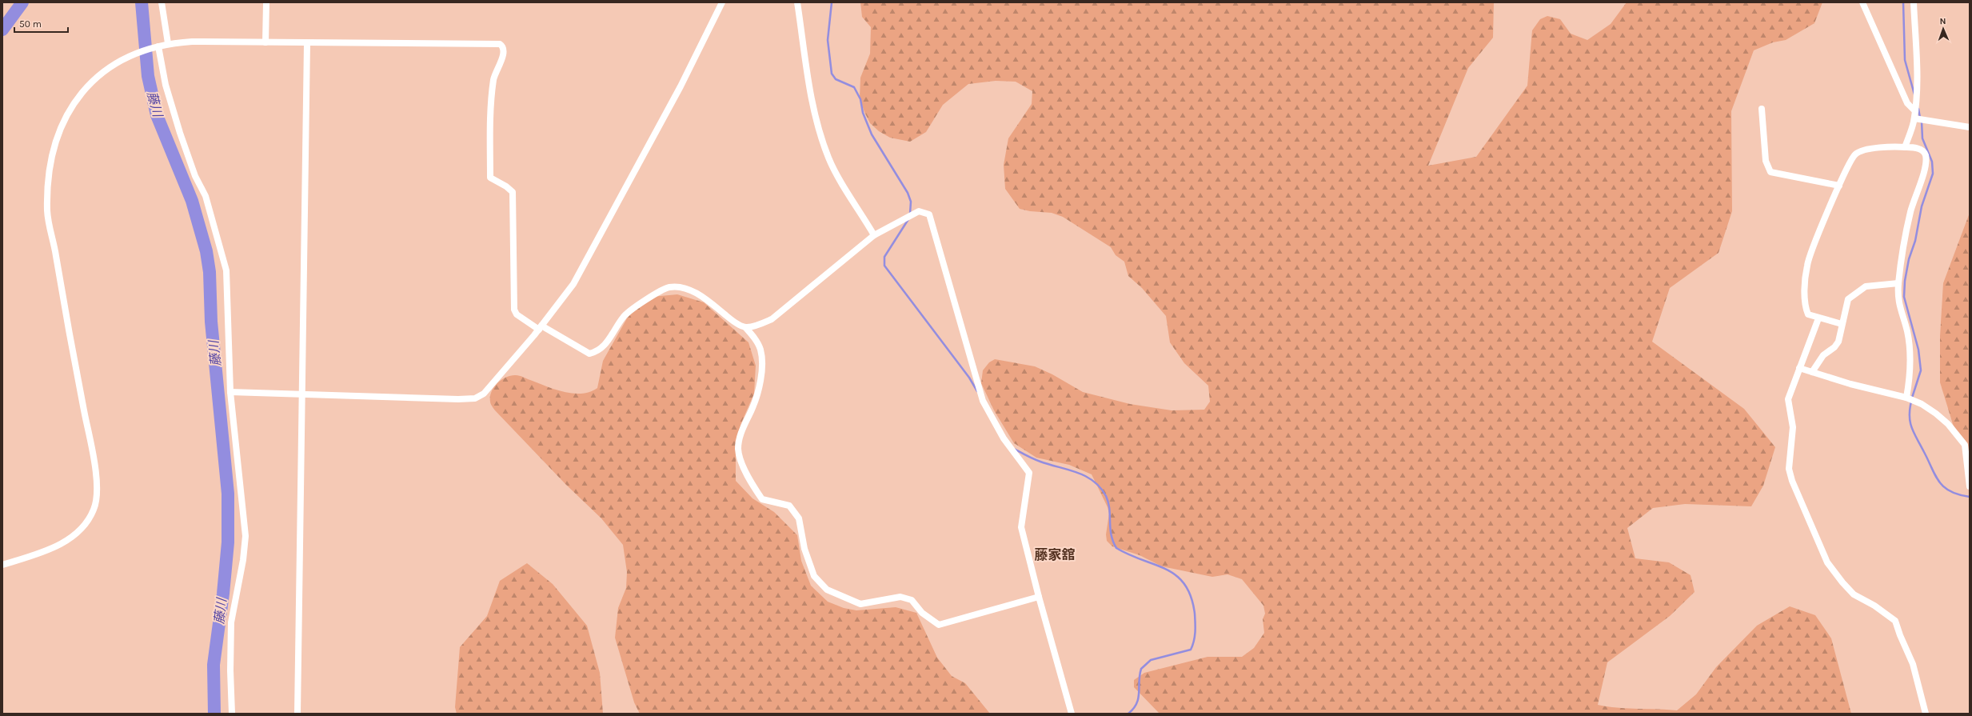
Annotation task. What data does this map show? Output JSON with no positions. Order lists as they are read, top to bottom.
{
  "districts": ["藤家舘"],
  "water": ["藤川"],
  "scale_bar": "50 m",
  "north": "top"
}
